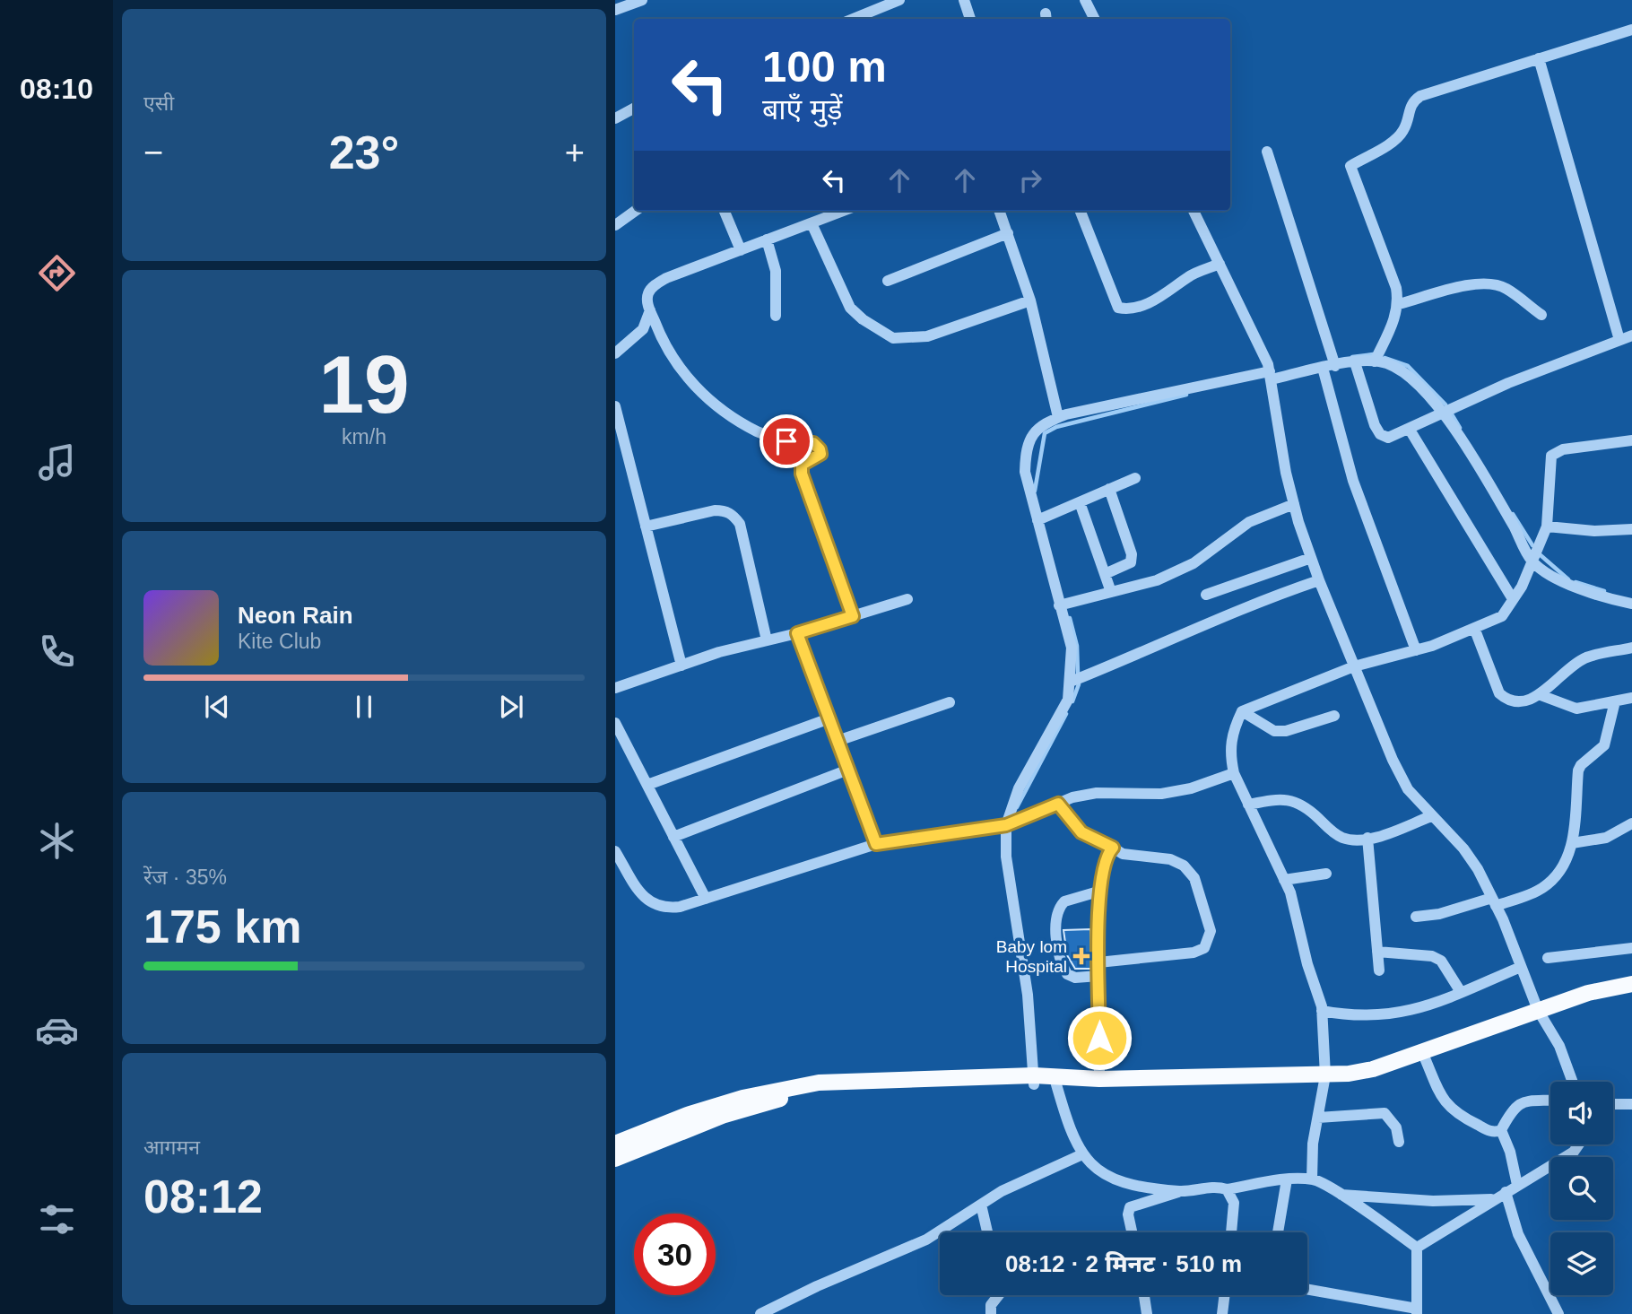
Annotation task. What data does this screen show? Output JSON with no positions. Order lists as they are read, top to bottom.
{
  "places": {
    "health": ["Baby lom Hospital"]
  },
  "page": {
    "tabs": "08:10",
    "tile": [
      "एसी",
      ["19", "km/h"],
      ["रेंज · 35%", "175 km"],
      ["आगमन", "08:12"]
    ],
    "turn": ["100 m", "बाएँ मुड़ें"],
    "heat": ["−", "23°", "+"],
    "song": ["Neon Rain", "Kite Club"],
    "limit": "30",
    "trip": "08:12 · 2 मिनट · 510 m"
  }
}
